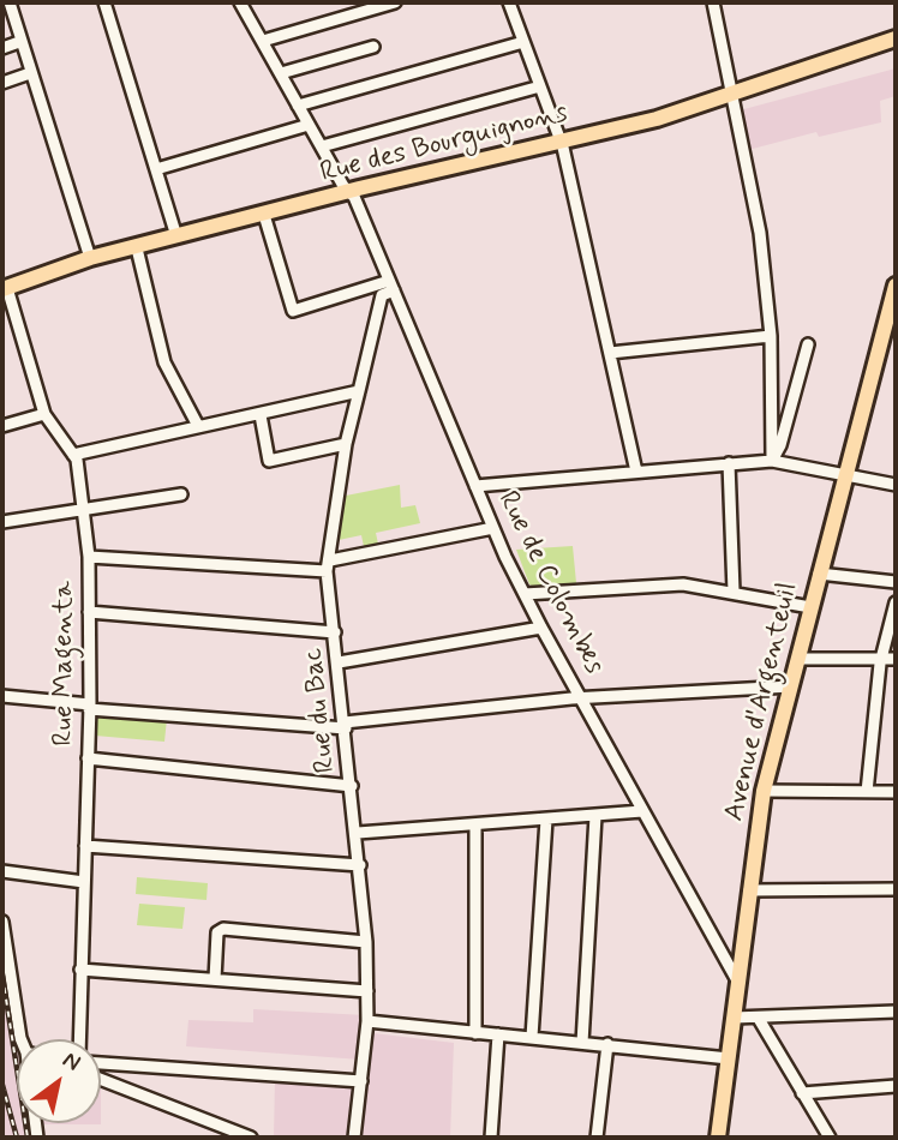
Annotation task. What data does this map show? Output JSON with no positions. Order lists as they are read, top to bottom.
{
  "streets": {
    "main road": ["Rue des Bourguignons", "Avenue d'Argenteuil"],
    "street": ["Rue de Colombes", "Rue Magenta", "Rue du Bac"]
  },
  "crossings": [
    ["Rue des Bourguignons", "Rue de Colombes"],
    ["Rue des Bourguignons", "Rue Magenta"],
    ["Rue de Colombes", "Avenue d'Argenteuil"],
    ["Rue de Colombes", "Rue du Bac"]
  ],
  "north": "top right"
}
